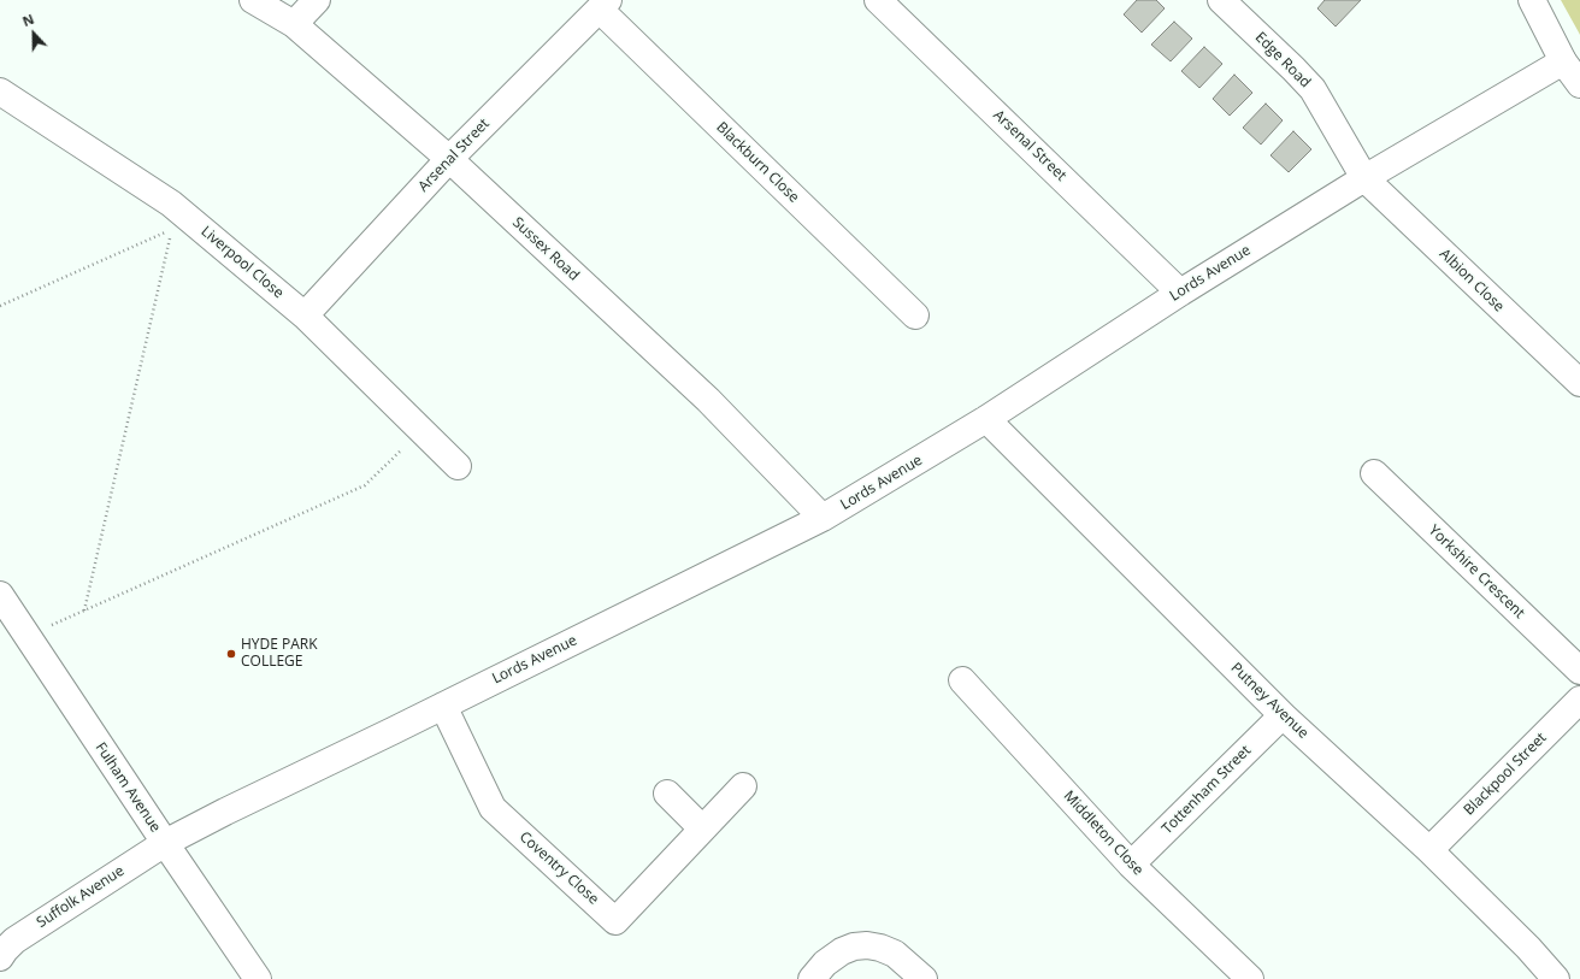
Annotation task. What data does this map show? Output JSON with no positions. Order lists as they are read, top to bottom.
{
  "streets": {
    "street": [
      "Edge Road",
      "Arsenal Street",
      "Blackburn Close",
      "Sussex Road",
      "Liverpool Close",
      "Lords Avenue",
      "Albion Close",
      "Yorkshire Crescent",
      "Putney Avenue",
      "Blackpool Street",
      "Fulham Avenue",
      "Tottenham Street",
      "Middleton Close",
      "Coventry Close",
      "Suffolk Avenue"
    ]
  },
  "crossings": [
    ["Edge Road", "Lords Avenue"],
    ["Edge Road", "Albion Close"],
    ["Arsenal Street", "Blackburn Close"],
    ["Arsenal Street", "Sussex Road"],
    ["Arsenal Street", "Liverpool Close"],
    ["Arsenal Street", "Lords Avenue"],
    ["Sussex Road", "Lords Avenue"],
    ["Lords Avenue", "Albion Close"],
    ["Lords Avenue", "Putney Avenue"],
    ["Lords Avenue", "Fulham Avenue"],
    ["Lords Avenue", "Coventry Close"],
    ["Lords Avenue", "Suffolk Avenue"],
    ["Putney Avenue", "Blackpool Street"],
    ["Putney Avenue", "Tottenham Street"],
    ["Fulham Avenue", "Suffolk Avenue"],
    ["Tottenham Street", "Middleton Close"]
  ],
  "places": ["HYDE PARK COLLEGE"],
  "north": "top"
}
